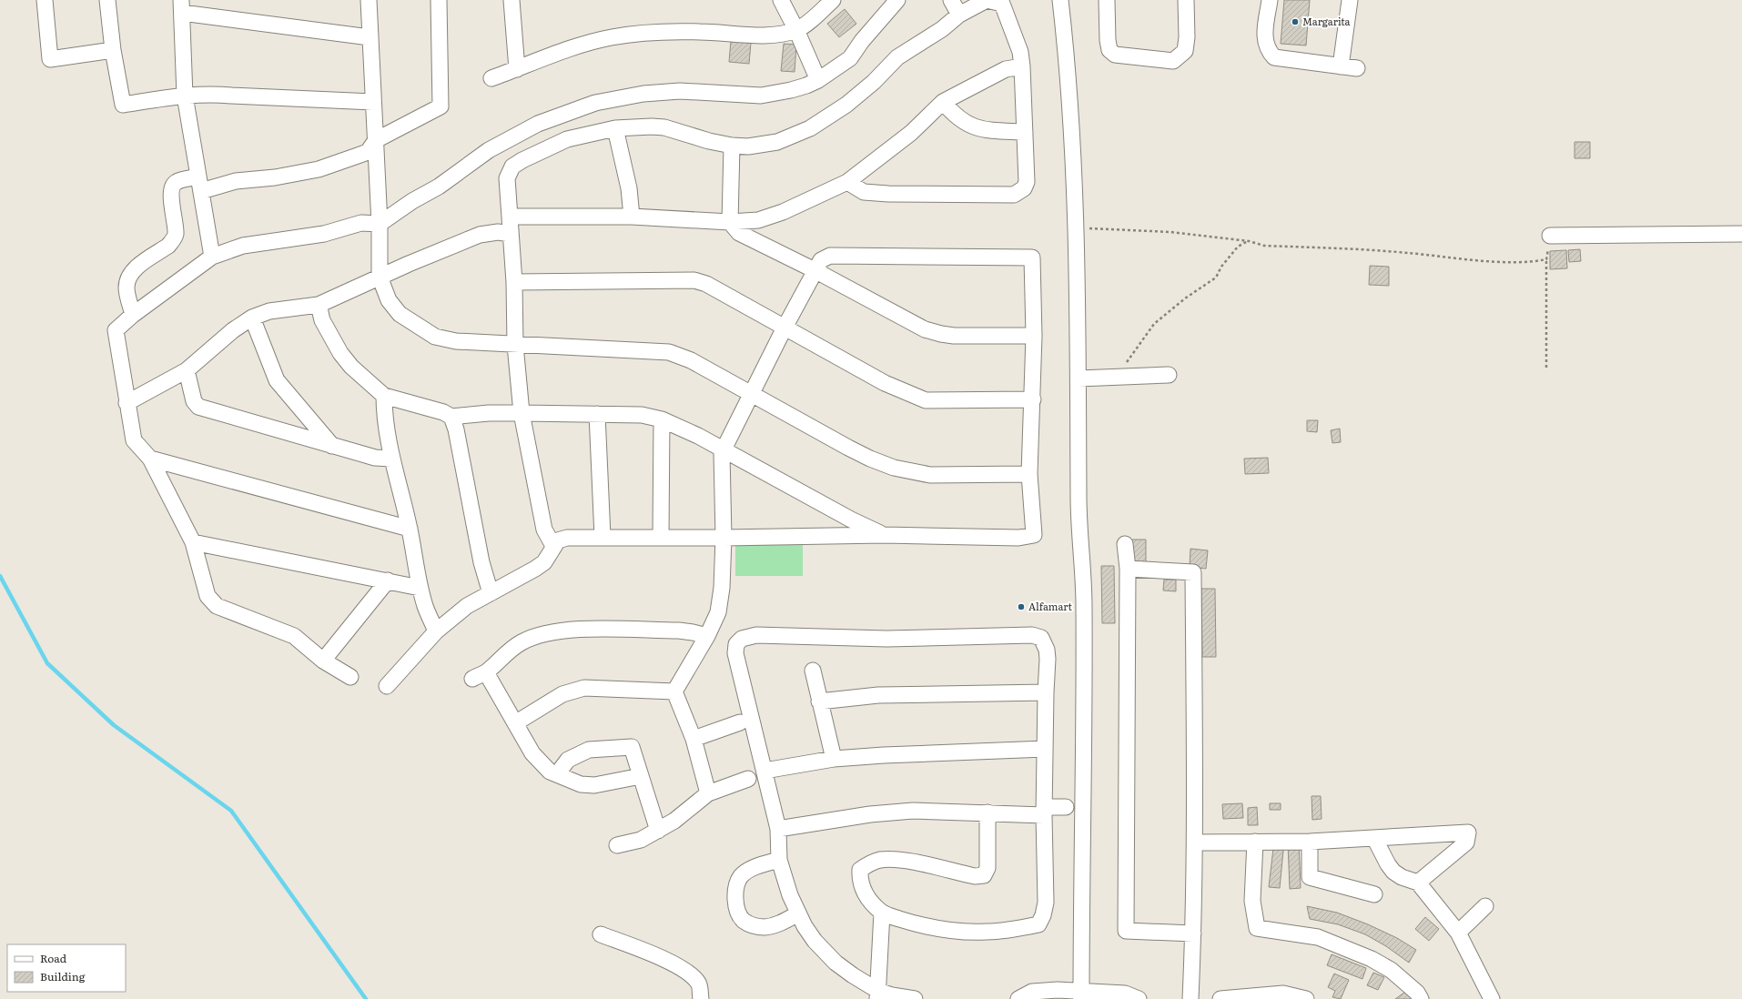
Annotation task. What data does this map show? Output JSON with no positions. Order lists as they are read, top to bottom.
{
  "places": ["Margarita", "Alfamart"],
  "legend": ["Road", "Building"]
}
